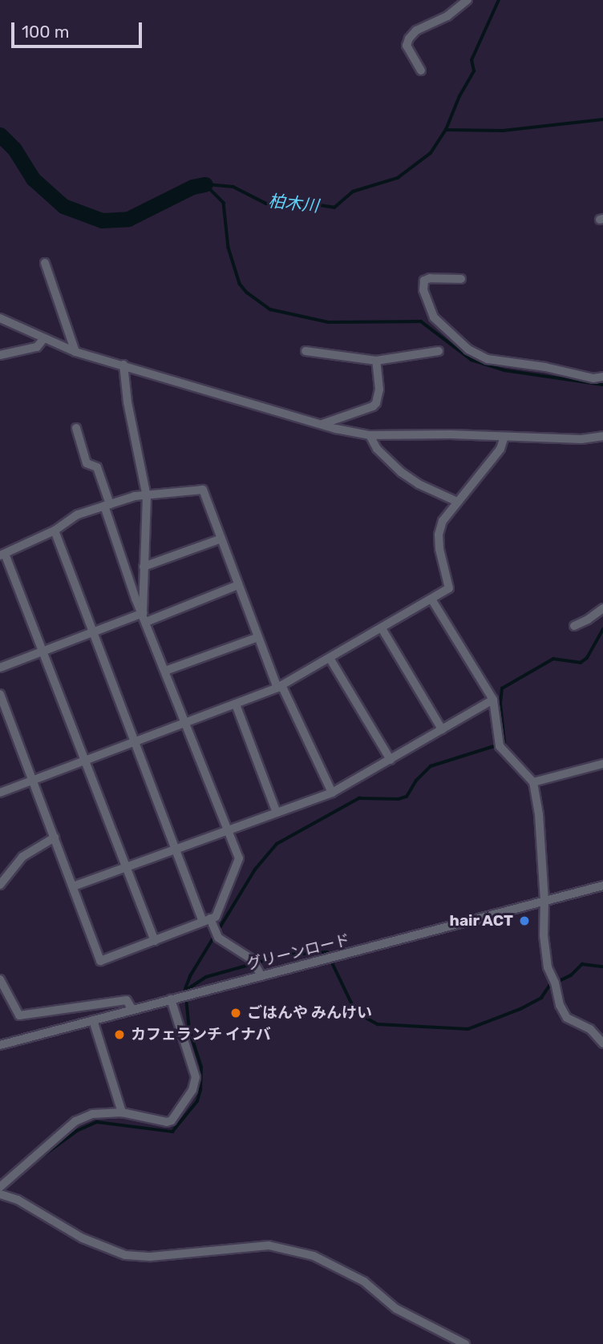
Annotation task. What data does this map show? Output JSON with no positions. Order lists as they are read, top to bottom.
{
  "streets": {
    "street": ["グリーンロード"]
  },
  "water": ["柏木川"],
  "places": ["hair ACT", "ごはんや みんけい", "カフェランチ イナバ"],
  "scale_bar": "100 m"
}
